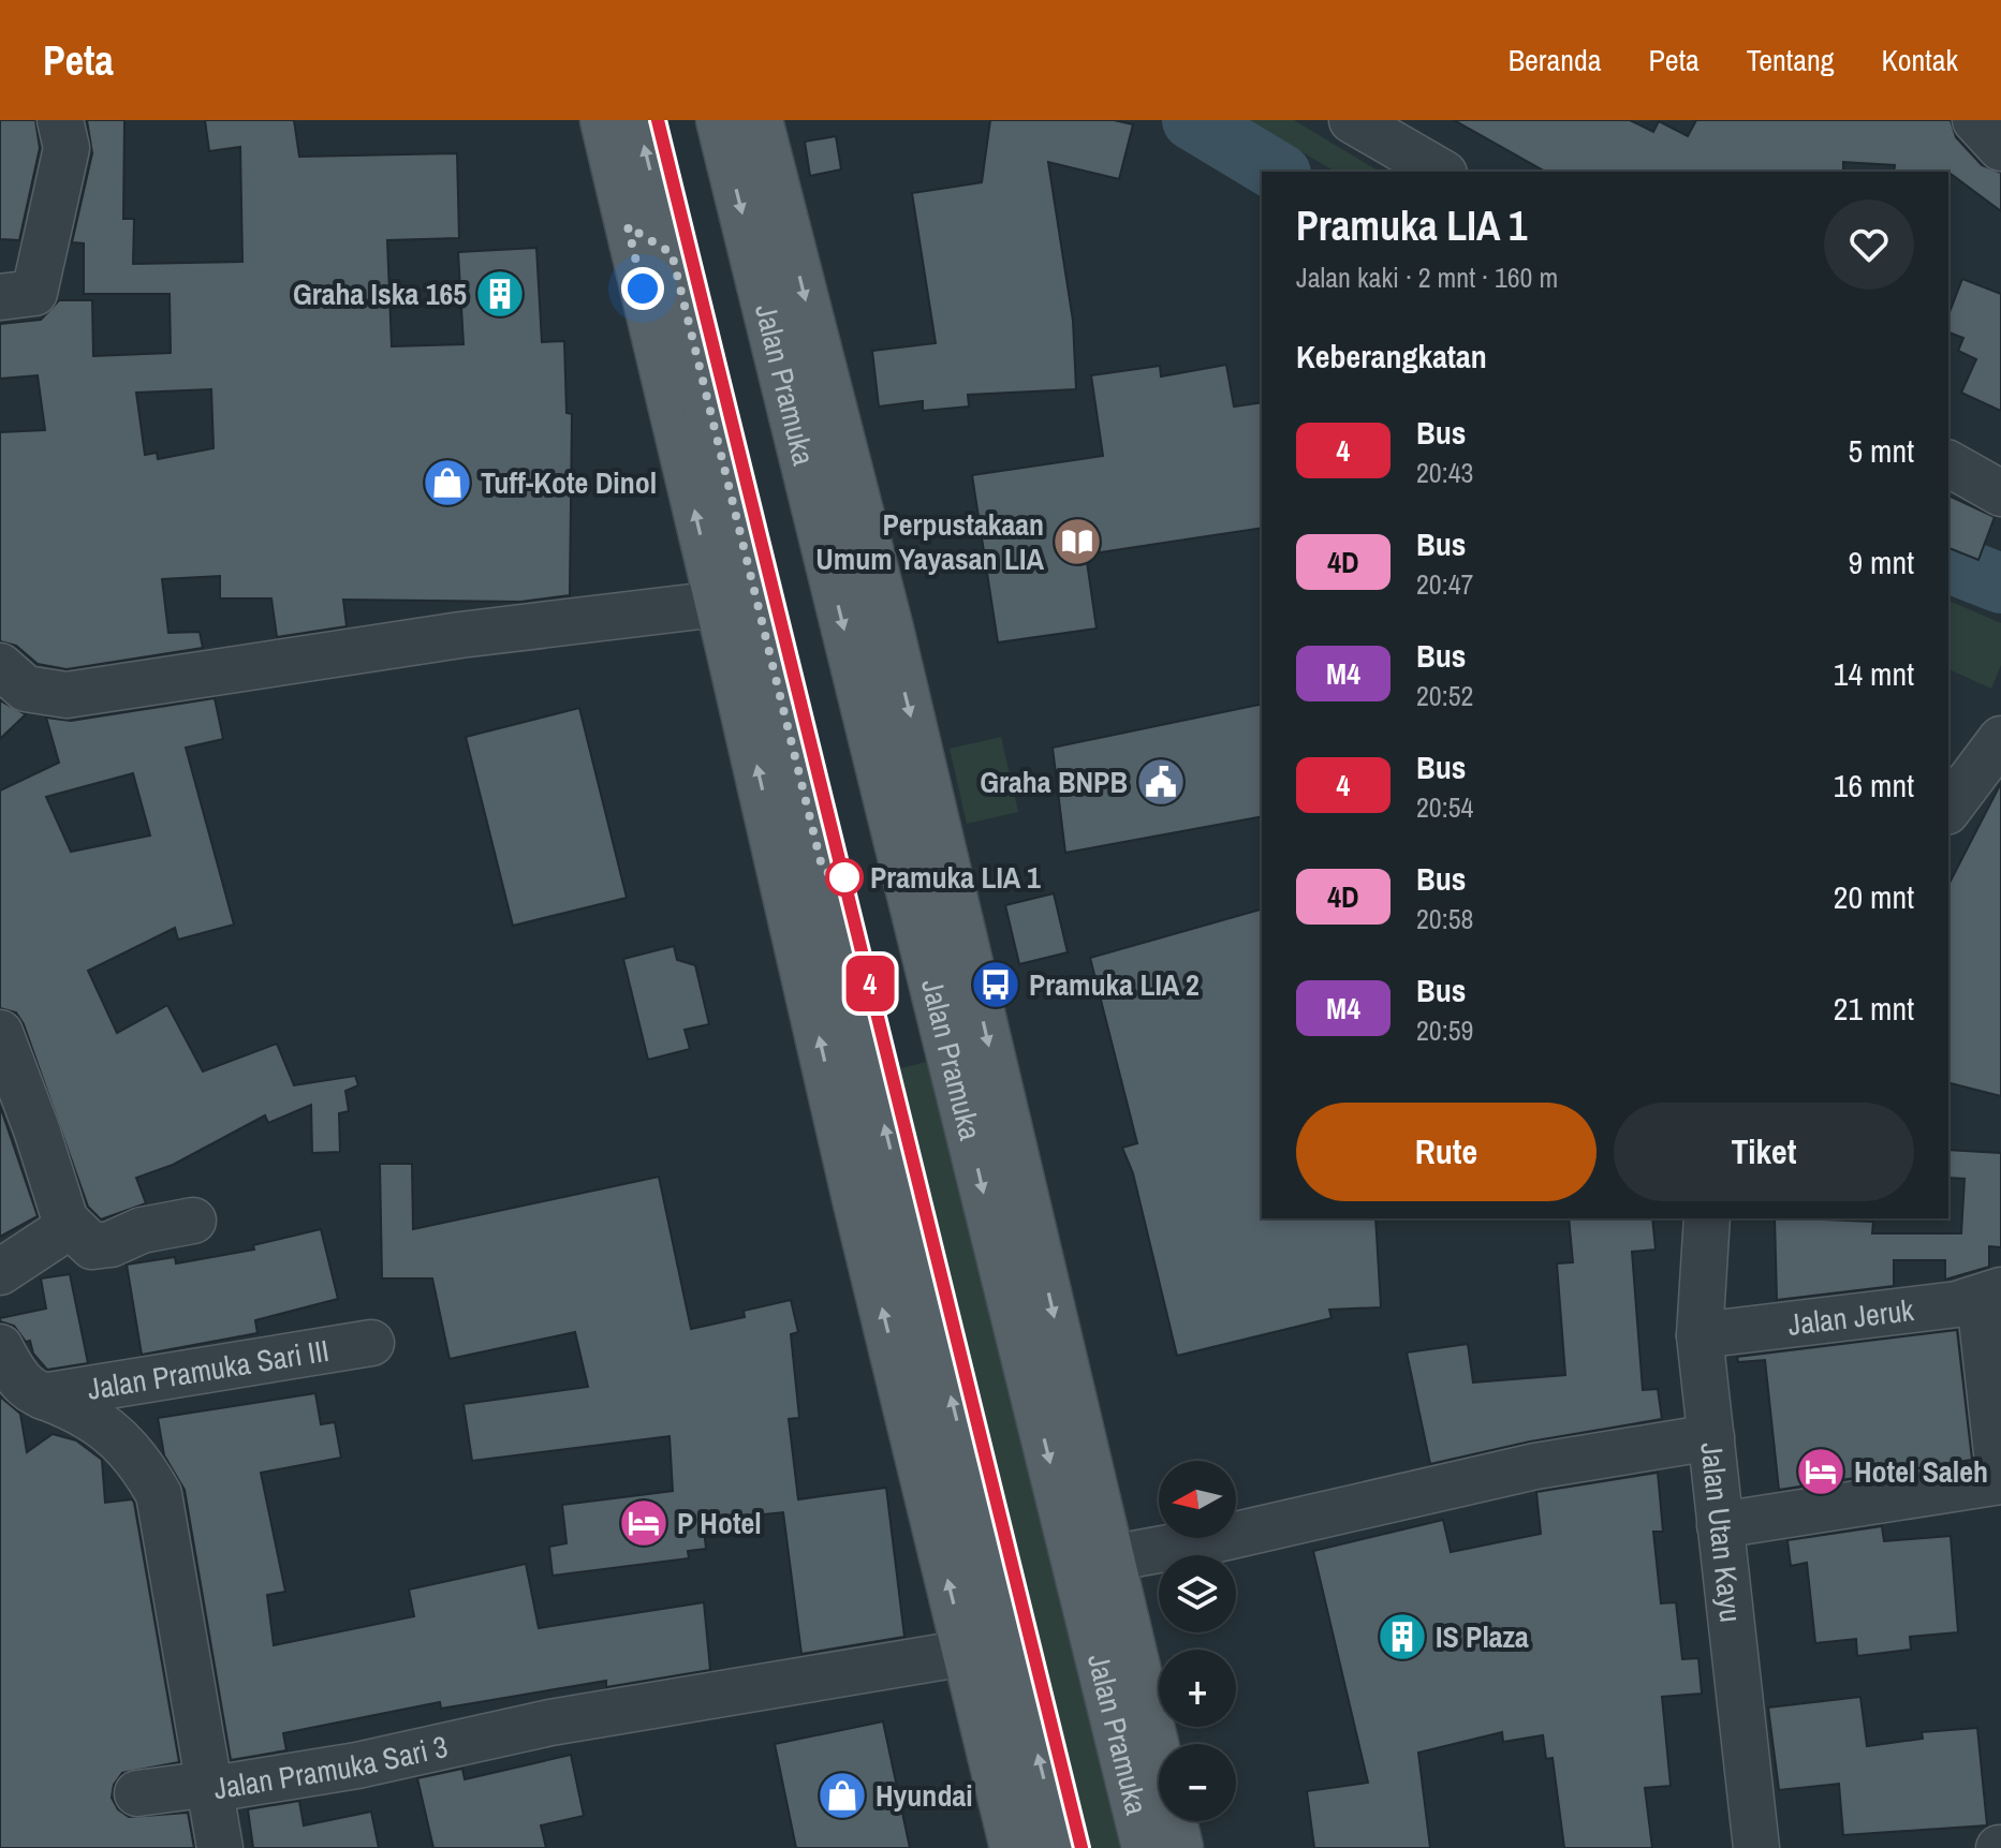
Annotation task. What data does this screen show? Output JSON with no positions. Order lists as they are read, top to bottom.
{
  "streets": {
    "main road": ["Jalan Pramuka"],
    "street": [
      "Jalan Jeruk",
      "Jalan Pramuka Sari III",
      "Jalan Utan Kayu",
      "Jalan Pramuka Sari 3"
    ]
  },
  "crossings": [
    ["Jalan Jeruk", "Jalan Utan Kayu"],
    ["Jalan Pramuka Sari III", "Jalan Pramuka Sari 3"]
  ],
  "places": {
    "building": ["Graha Iska 165", "IS Plaza"],
    "shop": ["Tuff-Kote Dinol", "Hyundai"],
    "library": ["Perpustakaan Umum Yayasan LIA"],
    "public building": ["Graha BNPB"],
    "other": ["Pramuka LIA 1"],
    "bus stop": ["Pramuka LIA 2"],
    "hotel": ["Hotel Saleh", "P Hotel"]
  },
  "lines": ["bus line 4"],
  "north": "left",
  "page": {
    "header": "Peta",
    "nav": [
      "Beranda",
      "Peta",
      "Tentang",
      "Kontak"
    ],
    "on_map": "4",
    "heading": [
      ["Pramuka LIA 1", "Jalan kaki · 2 mnt · 160 m"],
      "Keberangkatan"
    ],
    "list": [
      {
        "mark": "4",
        "name": "Bus",
        "note": "20:43",
        "value": "5 mnt"
      },
      {
        "mark": "4D",
        "name": "Bus",
        "note": "20:47",
        "value": "9 mnt"
      },
      {
        "mark": "M4",
        "name": "Bus",
        "note": "20:52",
        "value": "14 mnt"
      },
      {
        "mark": "4",
        "name": "Bus",
        "note": "20:54",
        "value": "16 mnt"
      },
      {
        "mark": "4D",
        "name": "Bus",
        "note": "20:58",
        "value": "20 mnt"
      },
      {
        "mark": "M4",
        "name": "Bus",
        "note": "20:59",
        "value": "21 mnt"
      }
    ],
    "buttons": ["Rute", "Tiket"],
    "map_buttons": ["+", "−"]
  }
}
